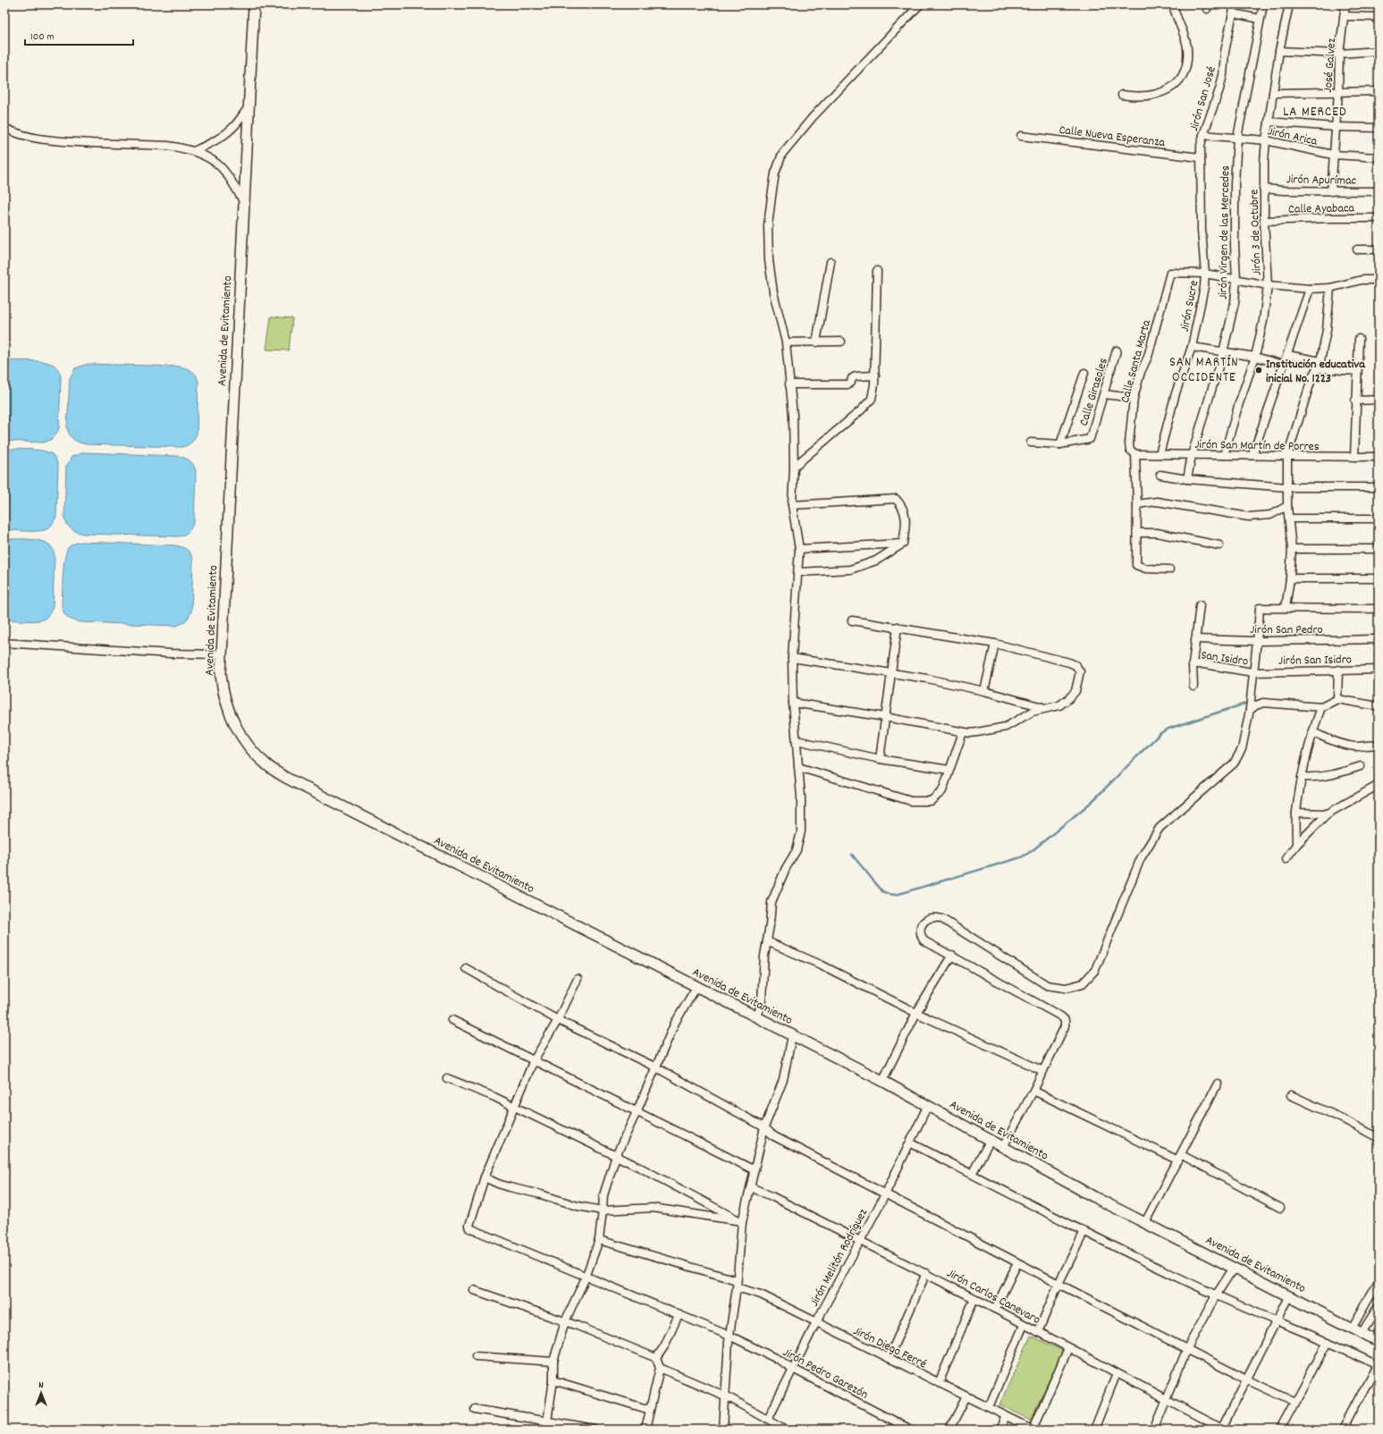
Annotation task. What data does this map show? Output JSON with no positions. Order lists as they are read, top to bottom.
{
  "streets": {
    "street": [
      "José Galvez",
      "Jirón San José",
      "Calle Nueva Esperanza",
      "Jirón Arica",
      "Jirón Apurímac",
      "Calle Ayabaca",
      "Jirón Virgen de las Mercedes",
      "Jirón 3 de Octubre",
      "Jirón Sucre",
      "Avenida de Evitamiento",
      "Calle Santa Marta",
      "Calle Girasoles",
      "Jirón San Martín de Porres",
      "Jirón San Pedro",
      "San Isidro",
      "Jirón San Isidro",
      "Jirón Melitón Rodríguez",
      "Jirón Carlos Canevaro",
      "Jirón Diego Ferré",
      "Jirón Pedro Garezón"
    ]
  },
  "crossings": [
    ["José Galvez", "Jirón Arica"],
    ["José Galvez", "Jirón Apurímac"],
    ["Jirón San José", "Calle Nueva Esperanza"],
    ["Jirón San José", "Jirón Arica"],
    ["Jirón San José", "Jirón Sucre"],
    ["Calle Nueva Esperanza", "Jirón Sucre"],
    ["Jirón Arica", "Jirón Virgen de las Mercedes"],
    ["Jirón Arica", "Jirón 3 de Octubre"],
    ["Jirón Apurímac", "Jirón 3 de Octubre"],
    ["Calle Ayabaca", "Jirón 3 de Octubre"],
    ["Jirón Virgen de las Mercedes", "Jirón San Martín de Porres"],
    ["Jirón 3 de Octubre", "Jirón San Martín de Porres"],
    ["Jirón Sucre", "Calle Santa Marta"],
    ["Jirón Sucre", "Jirón San Martín de Porres"],
    ["Avenida de Evitamiento", "Jirón Melitón Rodríguez"],
    ["Calle Santa Marta", "Jirón San Martín de Porres"],
    ["San Isidro", "Jirón San Isidro"],
    ["Jirón Melitón Rodríguez", "Jirón Carlos Canevaro"],
    ["Jirón Melitón Rodríguez", "Jirón Diego Ferré"],
    ["Jirón Melitón Rodríguez", "Jirón Pedro Garezón"]
  ],
  "districts": ["LA MERCED", "SAN MARTÍN OCCIDENTE"],
  "places": ["Institución educativa inicial No. 1223"],
  "scale_bar": "100 m",
  "north": "top"
}
